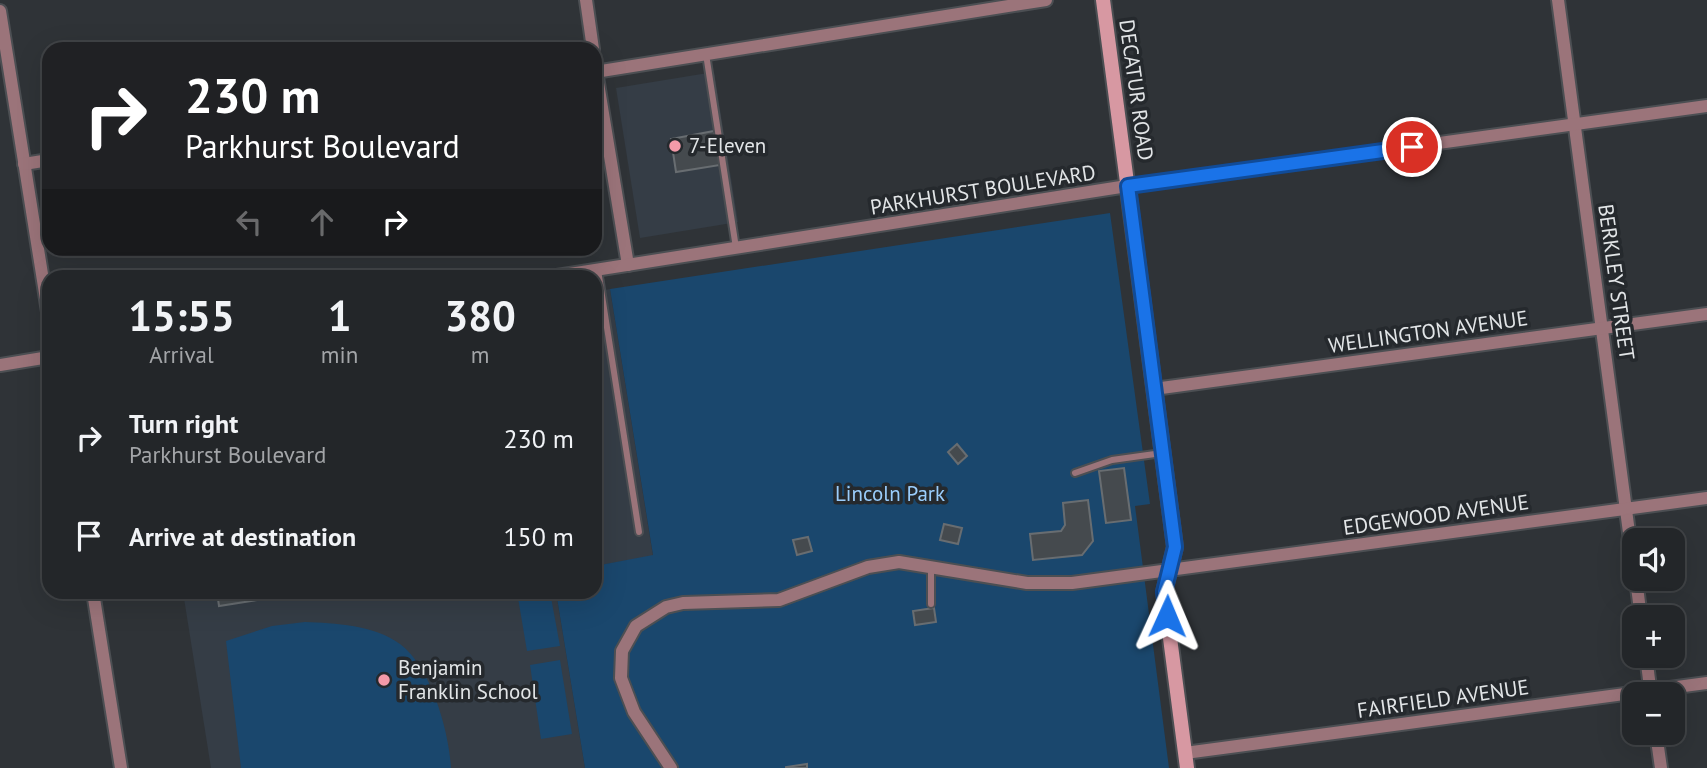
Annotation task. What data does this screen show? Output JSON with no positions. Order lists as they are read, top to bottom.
{
  "streets": {
    "street": [
      "DECATUR ROAD",
      "PARKHURST BOULEVARD",
      "BERKLEY STREET",
      "WELLINGTON AVENUE",
      "EDGEWOOD AVENUE",
      "FAIRFIELD AVENUE"
    ]
  },
  "crossings": [
    ["DECATUR ROAD", "PARKHURST BOULEVARD"],
    ["DECATUR ROAD", "WELLINGTON AVENUE"],
    ["DECATUR ROAD", "EDGEWOOD AVENUE"],
    ["DECATUR ROAD", "FAIRFIELD AVENUE"],
    ["PARKHURST BOULEVARD", "BERKLEY STREET"],
    ["BERKLEY STREET", "WELLINGTON AVENUE"],
    ["BERKLEY STREET", "EDGEWOOD AVENUE"]
  ],
  "parks": ["Lincoln Park"],
  "places": ["7-Eleven", "Benjamin Franklin School"],
  "page": {
    "turn": ["230 m", "Parkhurst Boulevard"],
    "eta": [
      "15:55",
      "Arrival",
      "1",
      "min",
      "380",
      "m"
    ],
    "list": [
      {
        "name": "Turn right",
        "note": "Parkhurst Boulevard",
        "value": "230 m"
      },
      {
        "name": "Arrive at destination",
        "value": "150 m"
      }
    ],
    "map_buttons": ["+", "−"]
  }
}
